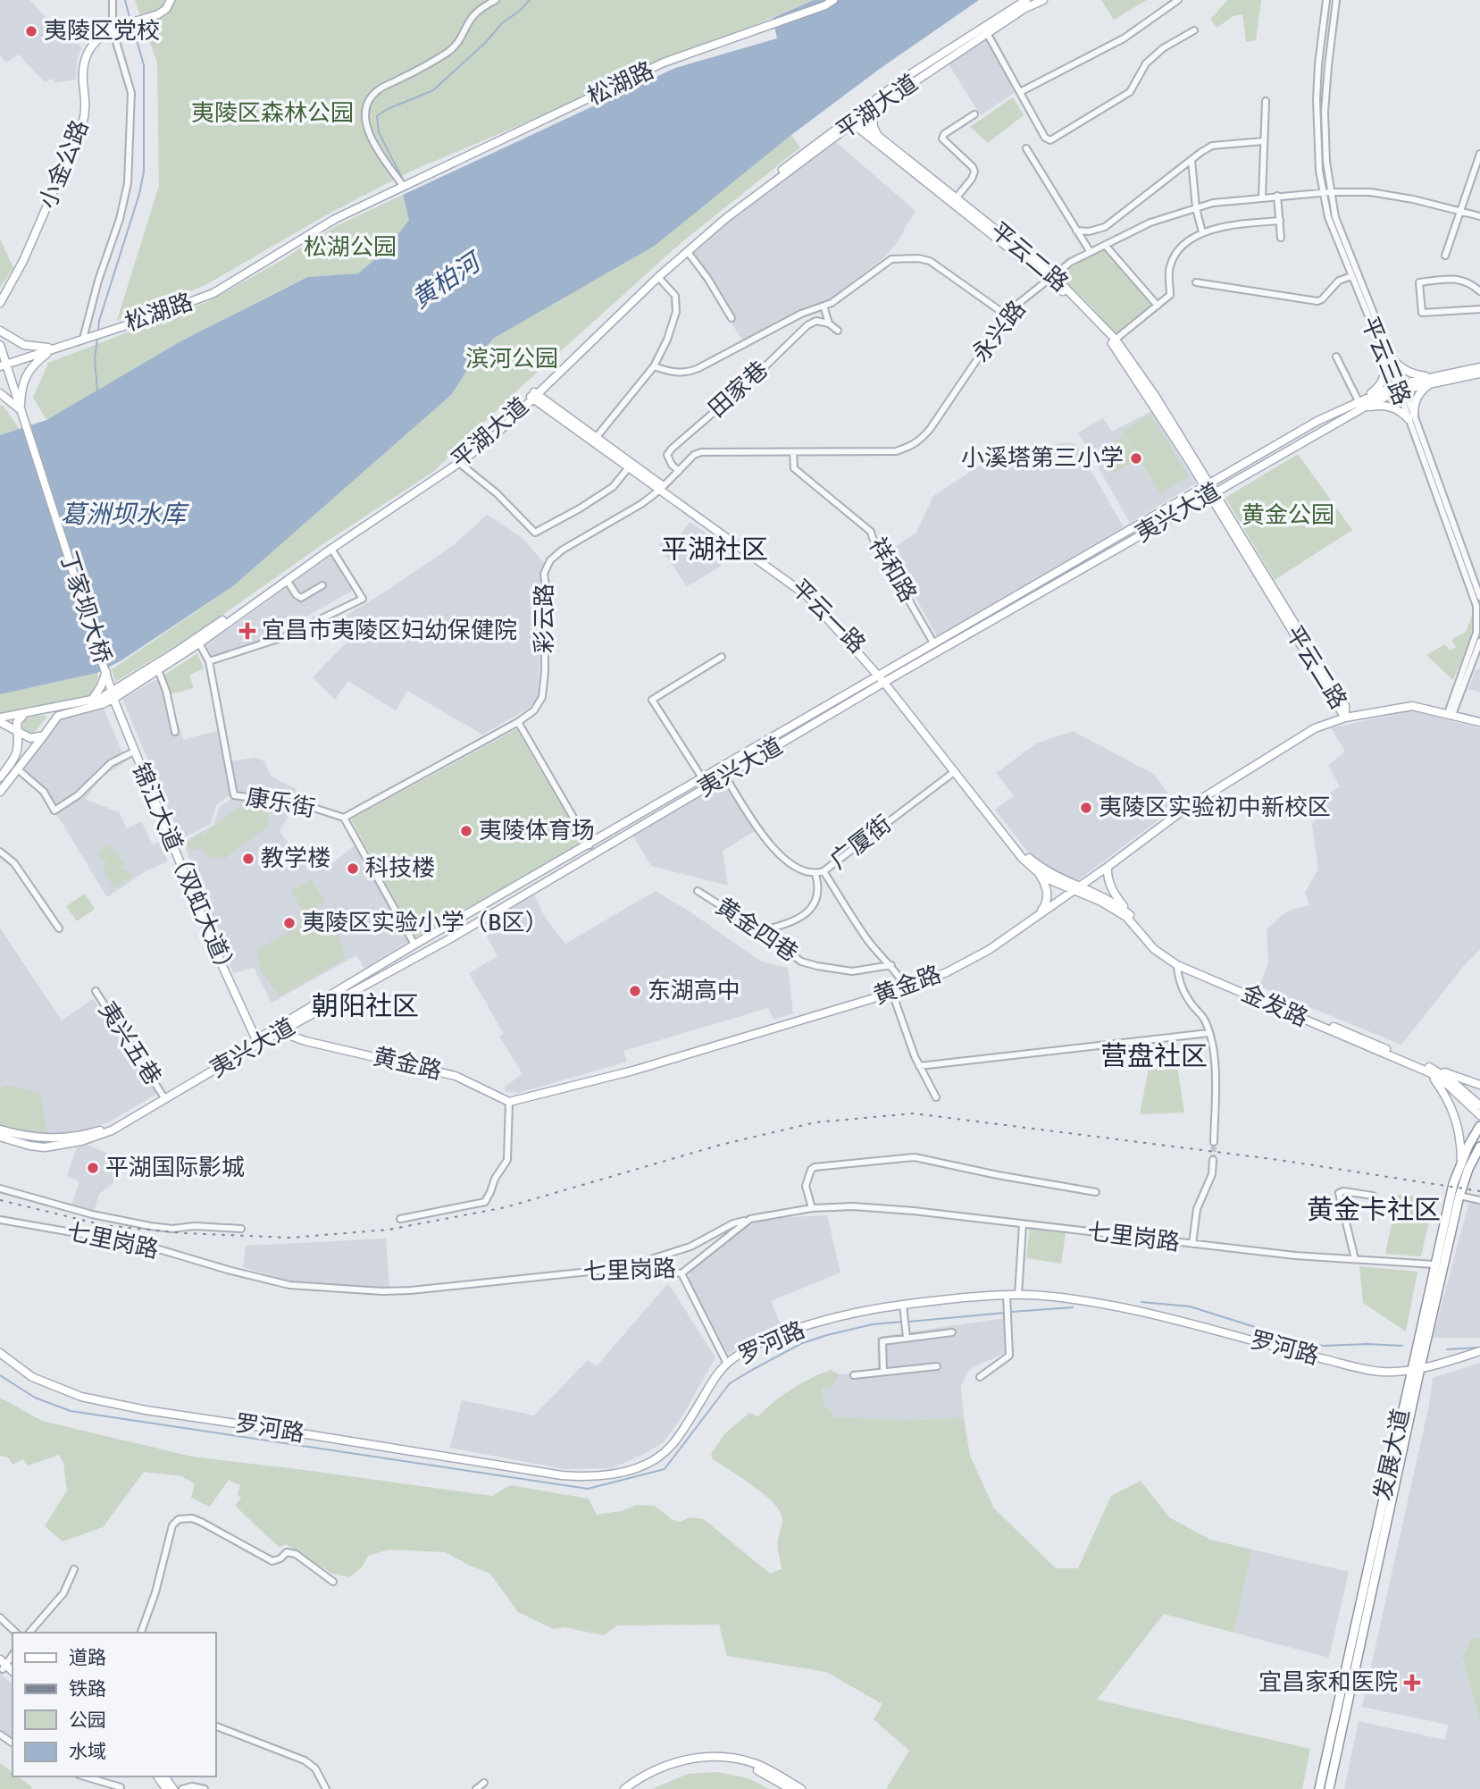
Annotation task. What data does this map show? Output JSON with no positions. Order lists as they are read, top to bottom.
{
  "streets": {
    "highway": ["发展大道"],
    "main road": [
      "松湖路",
      "平湖大道",
      "小金公路",
      "平云二路",
      "夷兴大道",
      "丁家坝大桥",
      "平云一路",
      "锦江大道（双虹大道）",
      "黄金路",
      "金发路",
      "罗河路"
    ],
    "street": [
      "永兴路",
      "平云三路",
      "田家巷",
      "祥和路",
      "彩云路",
      "康乐街",
      "广厦街",
      "黄金四巷",
      "夷兴五巷",
      "七里岗路"
    ]
  },
  "crossings": [
    ["松湖路", "丁家坝大桥"],
    ["平湖大道", "平云二路"],
    ["平湖大道", "丁家坝大桥"],
    ["平湖大道", "平云一路"],
    ["平湖大道", "康乐街"],
    ["平湖大道", "锦江大道（双虹大道）"],
    ["平云二路", "永兴路"],
    ["平云二路", "夷兴大道"],
    ["平云二路", "黄金路"],
    ["永兴路", "平云三路"],
    ["永兴路", "田家巷"],
    ["永兴路", "祥和路"],
    ["永兴路", "平云一路"],
    ["永兴路", "彩云路"],
    ["平云三路", "夷兴大道"],
    ["平云三路", "黄金路"],
    ["夷兴大道", "祥和路"],
    ["夷兴大道", "平云一路"],
    ["夷兴大道", "康乐街"],
    ["夷兴大道", "广厦街"],
    ["夷兴大道", "锦江大道（双虹大道）"],
    ["夷兴大道", "黄金路"],
    ["夷兴大道", "夷兴五巷"],
    ["丁家坝大桥", "锦江大道（双虹大道）"],
    ["平云一路", "彩云路"],
    ["平云一路", "广厦街"],
    ["平云一路", "黄金路"],
    ["平云一路", "金发路"],
    ["彩云路", "康乐街"],
    ["黄金路", "金发路"],
    ["七里岗路", "发展大道"],
    ["罗河路", "发展大道"]
  ],
  "districts": [
    "平湖社区",
    "朝阳社区",
    "营盘社区",
    "黄金卡社区"
  ],
  "water": ["黄柏河", "葛洲坝水库"],
  "parks": [
    "夷陵区森林公园",
    "松湖公园",
    "滨河公园",
    "黄金公园"
  ],
  "places": {
    "other": [
      "夷陵区党校",
      "小溪塔第三小学",
      "夷陵区实验初中新校区",
      "夷陵体育场",
      "教学楼",
      "科技楼",
      "夷陵区实验小学（B区）",
      "东湖高中",
      "平湖国际影城"
    ],
    "health": ["宜昌市夷陵区妇幼保健院", "宜昌家和医院"]
  },
  "legend": [
    "道路",
    "铁路",
    "公园",
    "水域"
  ]
}
